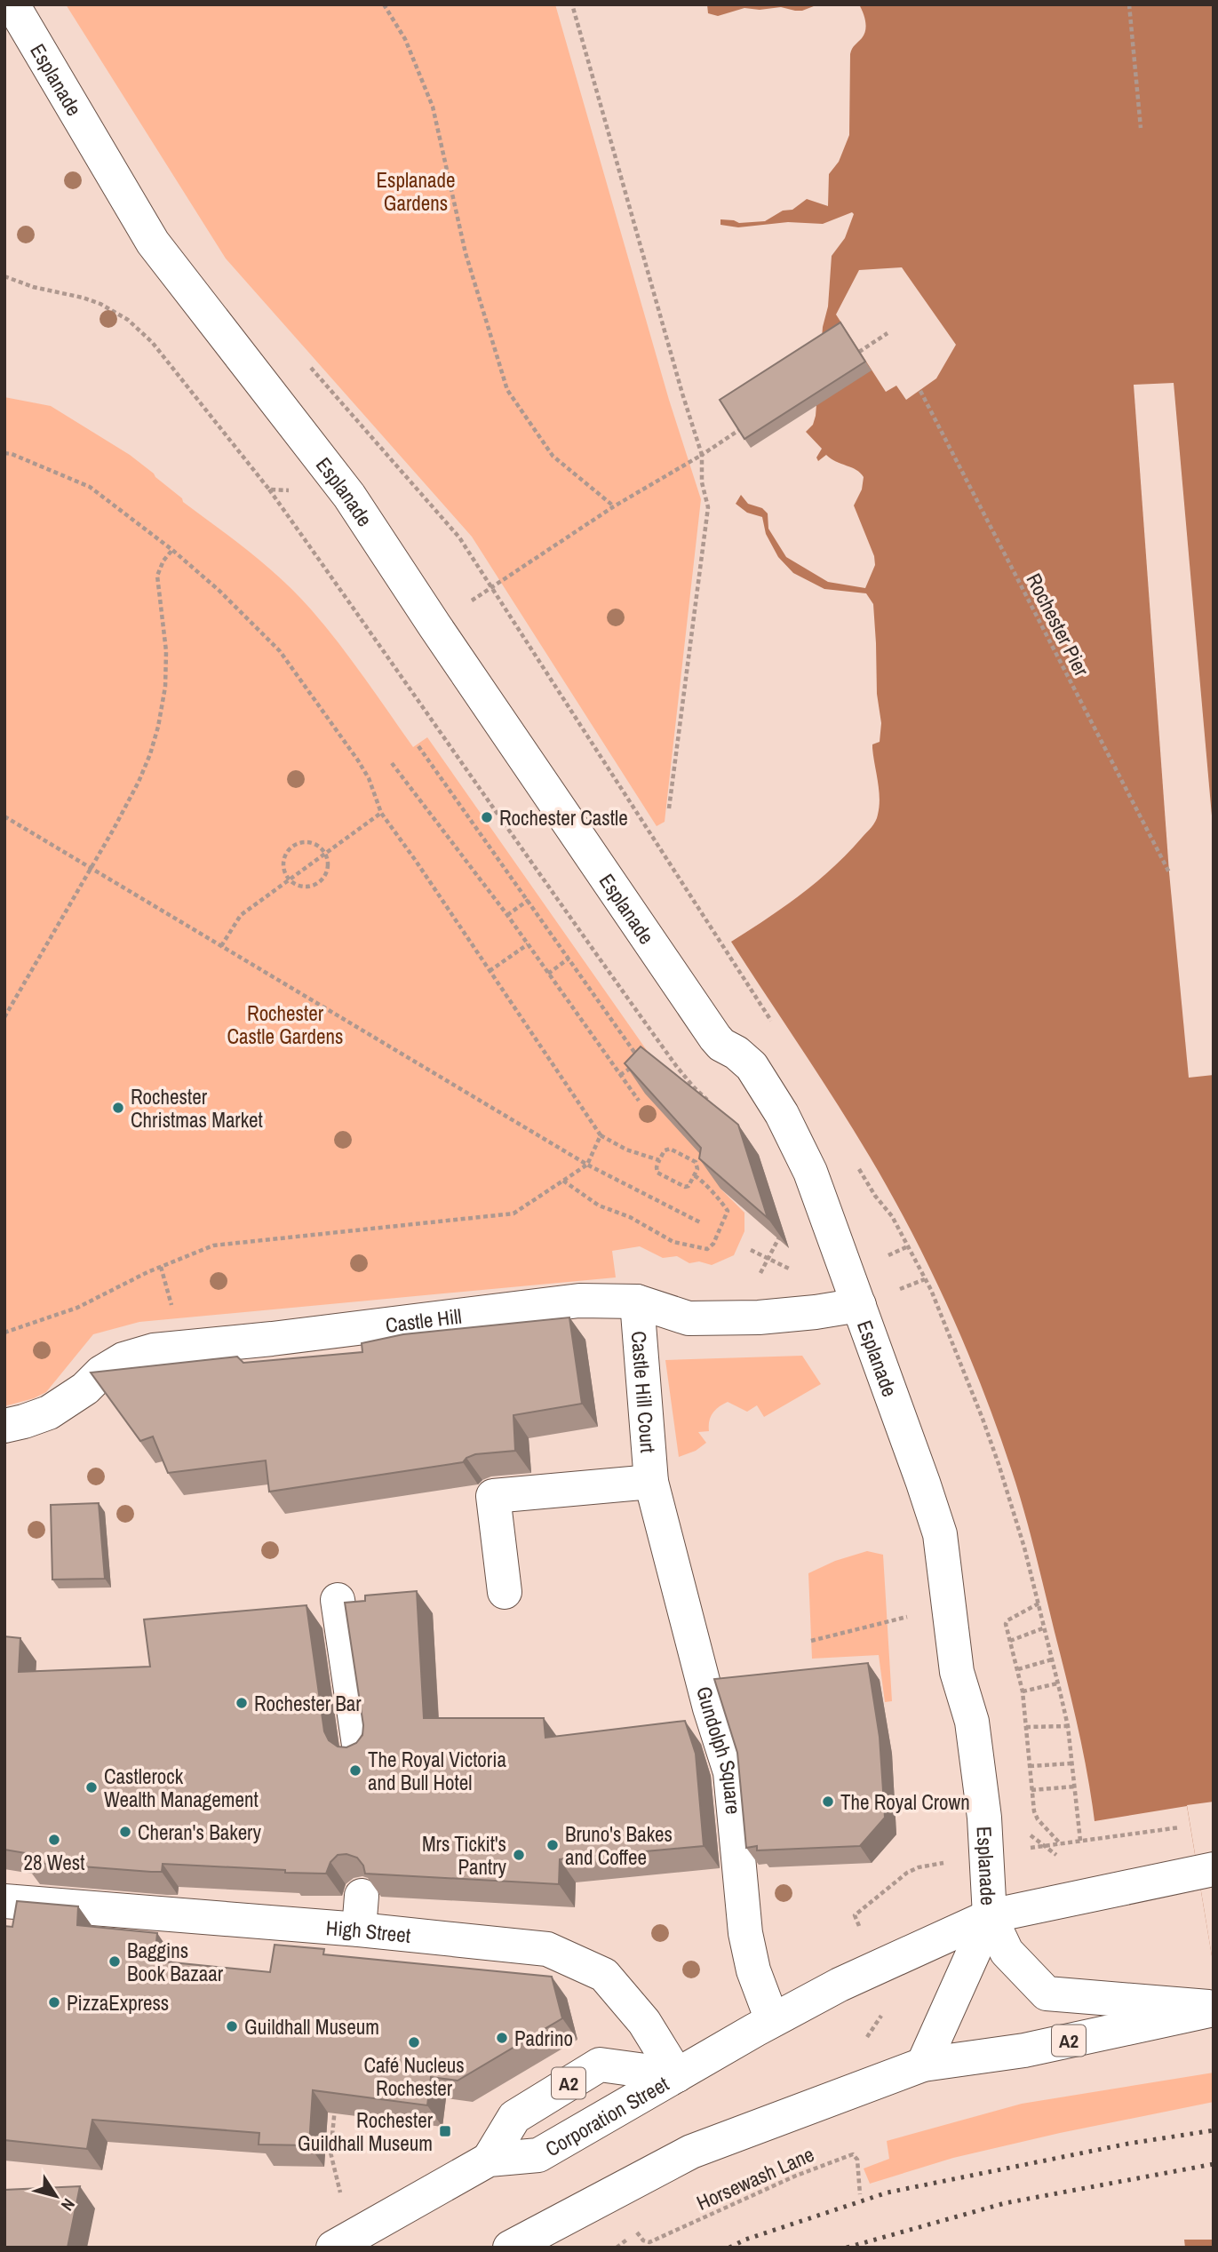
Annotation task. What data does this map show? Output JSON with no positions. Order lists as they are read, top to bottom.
{
  "streets": {
    "street": [
      "Esplanade",
      "Castle Hill",
      "Castle Hill Court",
      "Gundolph Square",
      "High Street",
      "A2",
      "Corporation Street"
    ],
    "path": ["Rochester Pier", "Horsewash Lane"]
  },
  "crossings": [
    ["Esplanade", "Castle Hill"],
    ["Esplanade", "A2"],
    ["Esplanade", "Corporation Street"],
    ["Castle Hill", "Castle Hill Court"],
    ["Castle Hill Court", "Gundolph Square"],
    ["Gundolph Square", "Corporation Street"],
    ["High Street", "A2"],
    ["High Street", "Corporation Street"],
    ["A2", "Corporation Street"]
  ],
  "parks": ["Esplanade Gardens", "Rochester Castle Gardens"],
  "places": {
    "other": [
      "Rochester Castle",
      "Rochester Christmas Market",
      "Rochester Bar",
      "The Royal Victoria and Bull Hotel",
      "Castlerock Wealth Management",
      "The Royal Crown",
      "Cheran's Bakery",
      "28 West",
      "Bruno's Bakes and Coffee",
      "Mrs Tickit's Pantry",
      "Baggins Book Bazaar",
      "PizzaExpress",
      "Guildhall Museum",
      "Padrino",
      "Café Nucleus Rochester"
    ],
    "transit": ["Rochester Guildhall Museum"]
  },
  "north": "bottom right"
}
